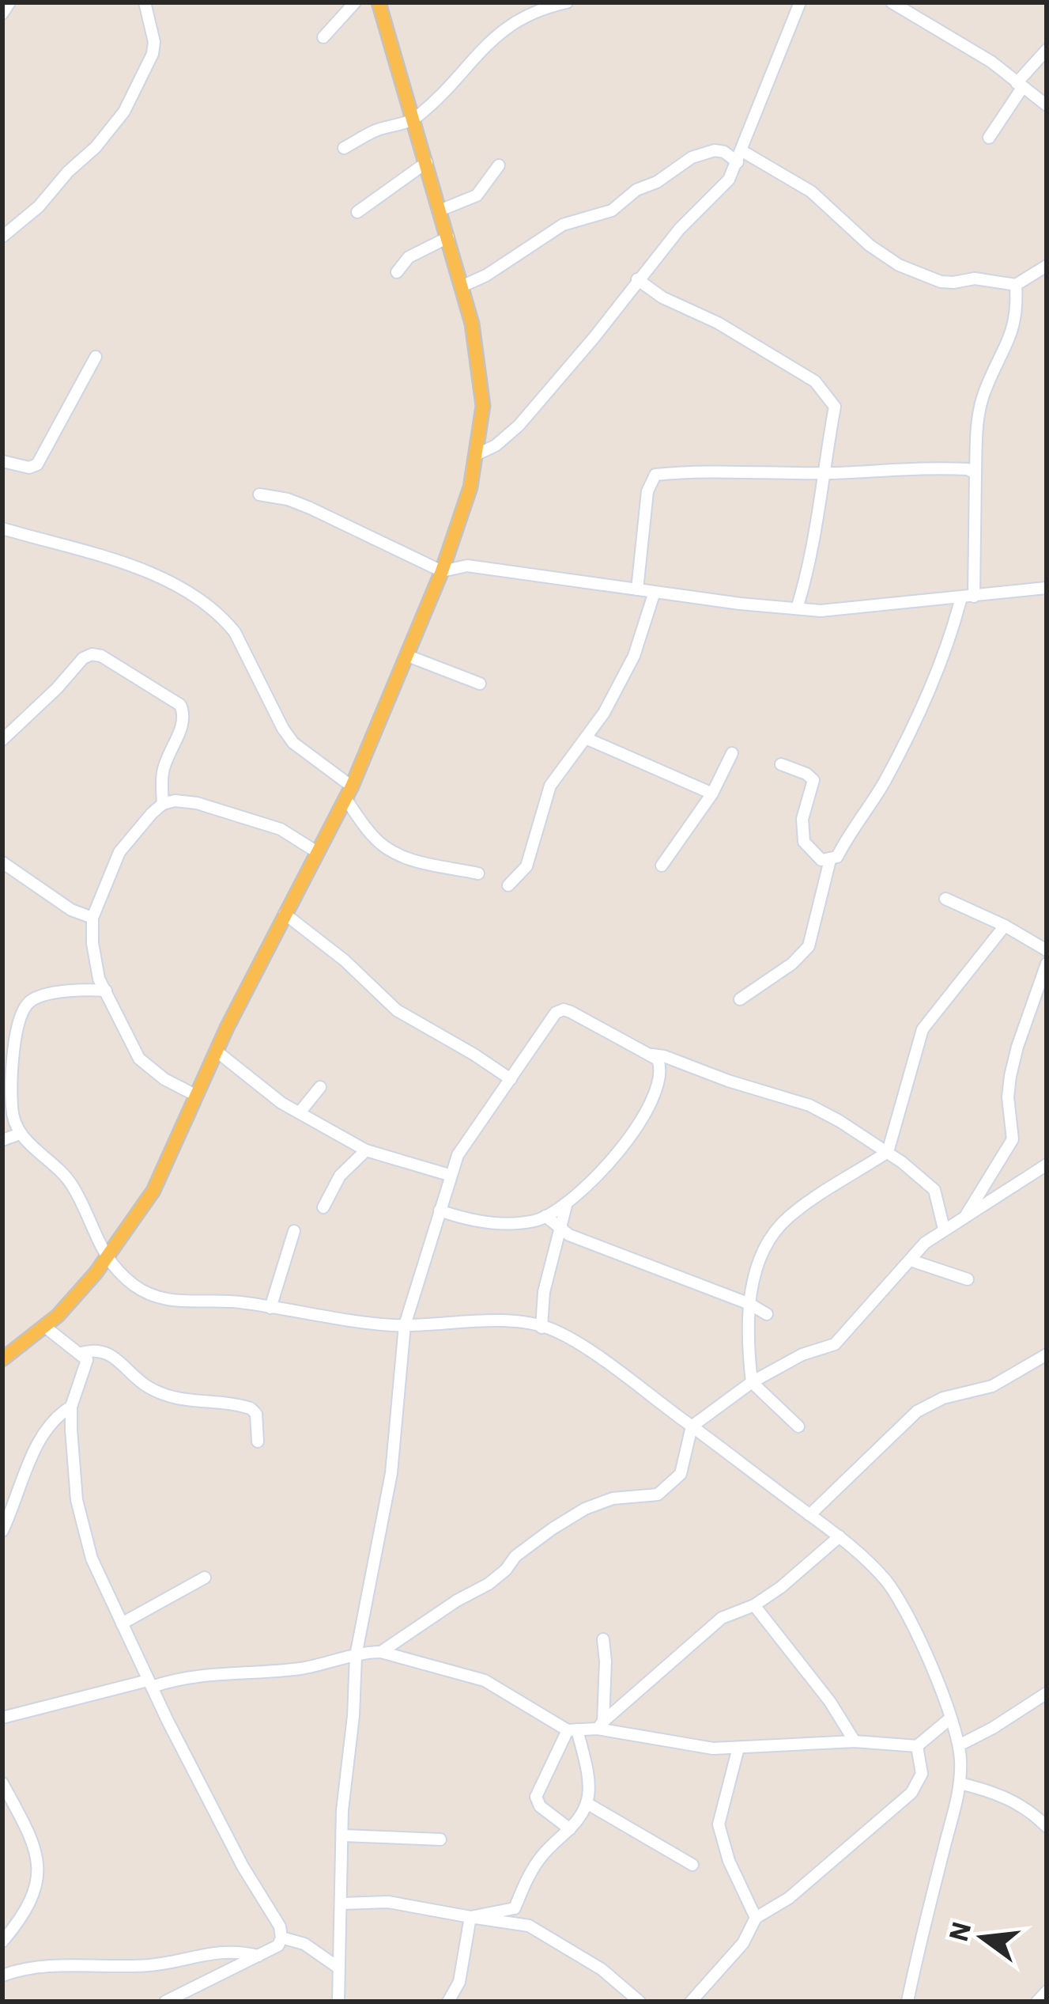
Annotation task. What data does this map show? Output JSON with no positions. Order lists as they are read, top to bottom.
{
  "north": "left"
}
